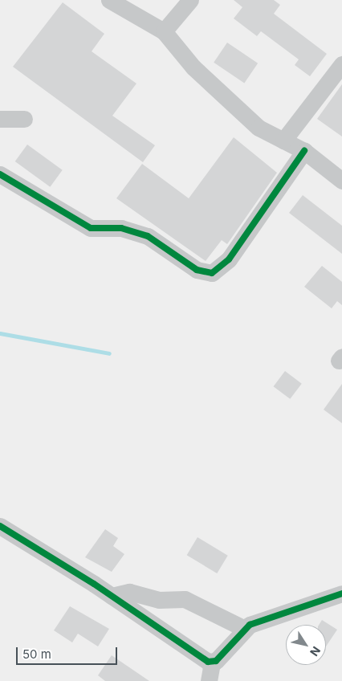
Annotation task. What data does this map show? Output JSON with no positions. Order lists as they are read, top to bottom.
{
  "scale_bar": "50 m",
  "north": "bottom right"
}
